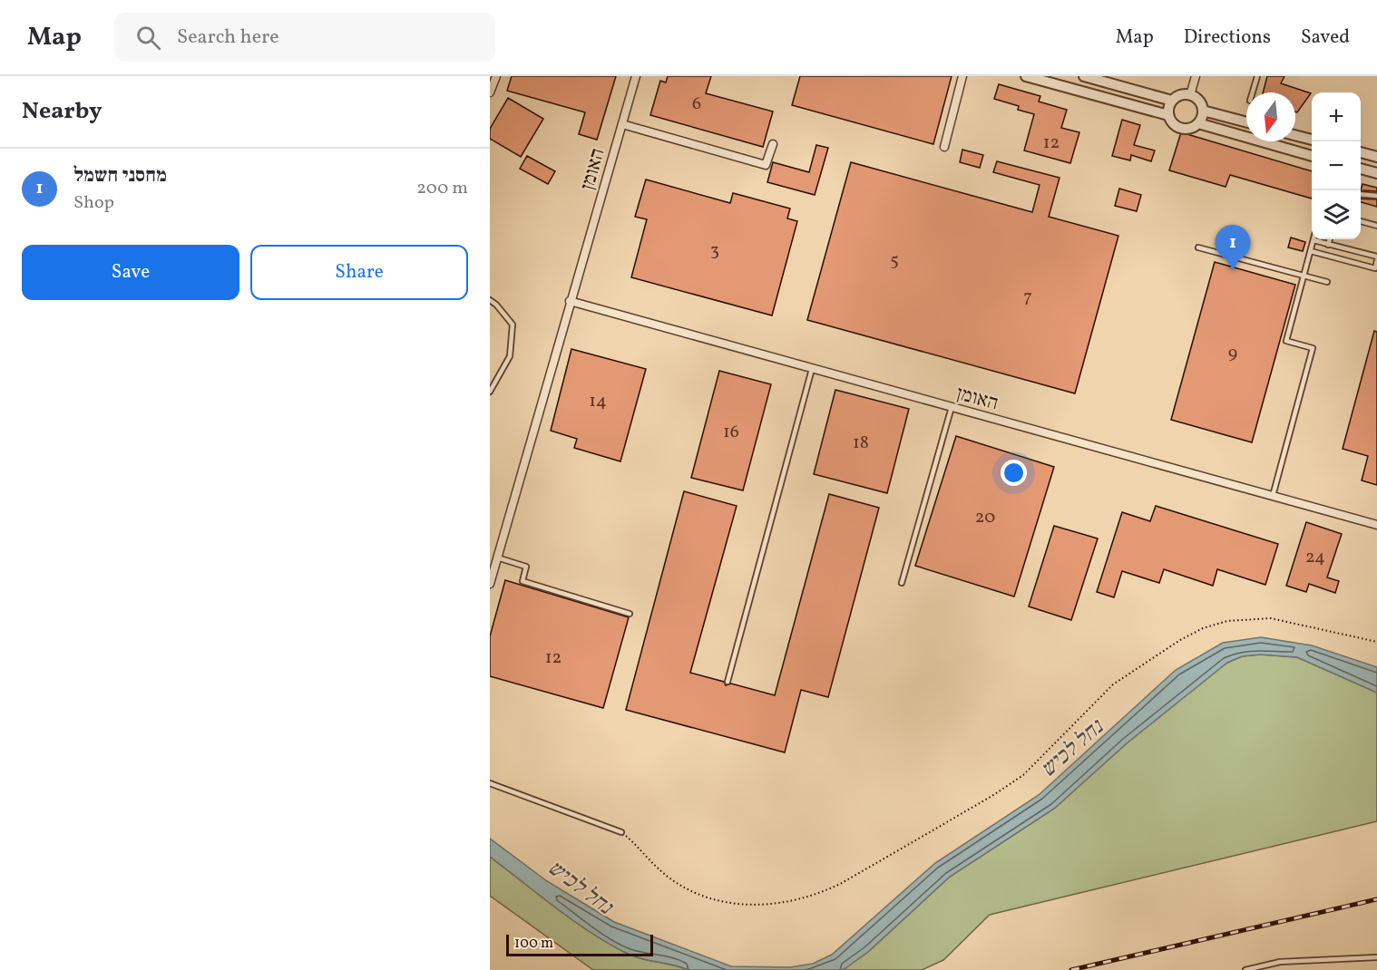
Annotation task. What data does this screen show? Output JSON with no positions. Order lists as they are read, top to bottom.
{
  "streets": {
    "street": ["האומן"]
  },
  "water": ["נחל לכיש"],
  "house_numbers": [
    "6",
    "12",
    "3",
    "5",
    "7",
    "9",
    "14",
    "16",
    "18",
    "20",
    "24",
    "12"
  ],
  "scale_bar": "100 m",
  "north": "bottom",
  "page": {
    "header": "Map",
    "search": "Search here",
    "nav": ["Map", "Directions", "Saved"],
    "heading": "Nearby",
    "map_buttons": ["+", "−"],
    "list": [
      {
        "mark": "1",
        "name": "מחסני חשמל",
        "note": "Shop",
        "value": "200 m"
      }
    ],
    "pins": "1",
    "buttons": ["Save", "Share"],
    "scale": "100 m"
  }
}
